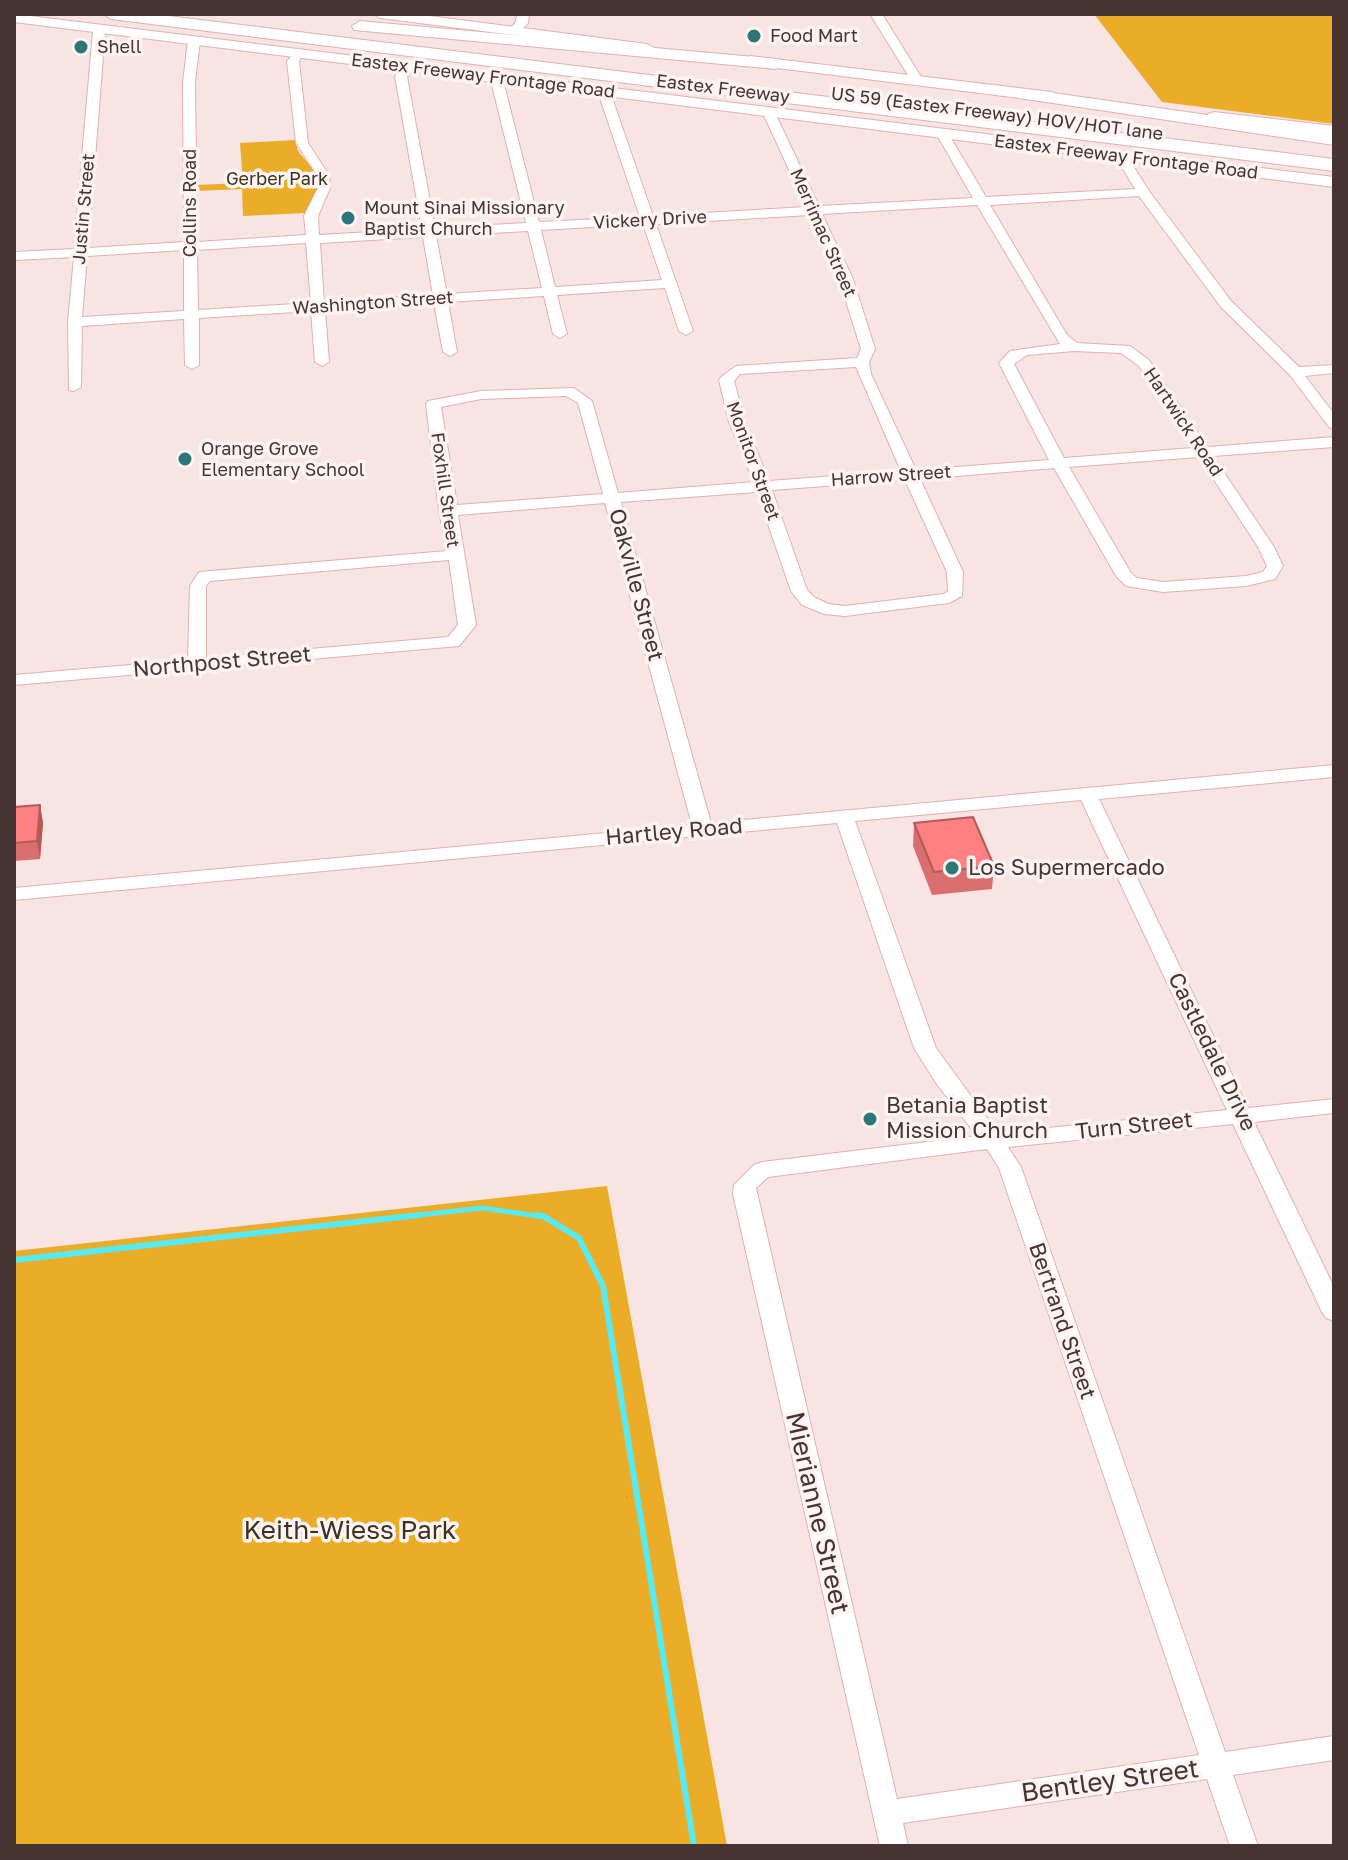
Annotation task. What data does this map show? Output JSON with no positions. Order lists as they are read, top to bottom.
{
  "streets": {
    "highway": ["Eastex Freeway", "US 59 (Eastex Freeway) HOV/HOT lane"],
    "main road": ["Eastex Freeway Frontage Road"],
    "street": [
      "Collins Road",
      "Justin Street",
      "Vickery Drive",
      "Merrimac Street",
      "Washington Street",
      "Hartwick Road",
      "Monitor Street",
      "Harrow Street",
      "Foxhill Street",
      "Oakville Street",
      "Northpost Street",
      "Hartley Road",
      "Castledale Drive",
      "Turn Street",
      "Bertrand Street",
      "Mierianne Street",
      "Bentley Street"
    ]
  },
  "crossings": [
    ["Eastex Freeway Frontage Road", "Collins Road"],
    ["Eastex Freeway Frontage Road", "Justin Street"],
    ["Eastex Freeway Frontage Road", "Merrimac Street"],
    ["Collins Road", "Vickery Drive"],
    ["Collins Road", "Washington Street"],
    ["Justin Street", "Vickery Drive"],
    ["Justin Street", "Washington Street"],
    ["Vickery Drive", "Merrimac Street"],
    ["Merrimac Street", "Monitor Street"],
    ["Merrimac Street", "Harrow Street"],
    ["Hartwick Road", "Harrow Street"],
    ["Monitor Street", "Harrow Street"],
    ["Harrow Street", "Foxhill Street"],
    ["Harrow Street", "Oakville Street"],
    ["Foxhill Street", "Oakville Street"],
    ["Foxhill Street", "Northpost Street"],
    ["Oakville Street", "Hartley Road"],
    ["Hartley Road", "Castledale Drive"],
    ["Hartley Road", "Bertrand Street"],
    ["Castledale Drive", "Turn Street"],
    ["Turn Street", "Bertrand Street"],
    ["Turn Street", "Mierianne Street"],
    ["Bertrand Street", "Bentley Street"],
    ["Mierianne Street", "Bentley Street"]
  ],
  "parks": ["Gerber Park", "Keith-Wiess Park"],
  "places": [
    "Food Mart",
    "Shell",
    "Mount Sinai Missionary Baptist Church",
    "Orange Grove Elementary School",
    "Los Supermercado",
    "Betania Baptist Mission Church"
  ]
}
